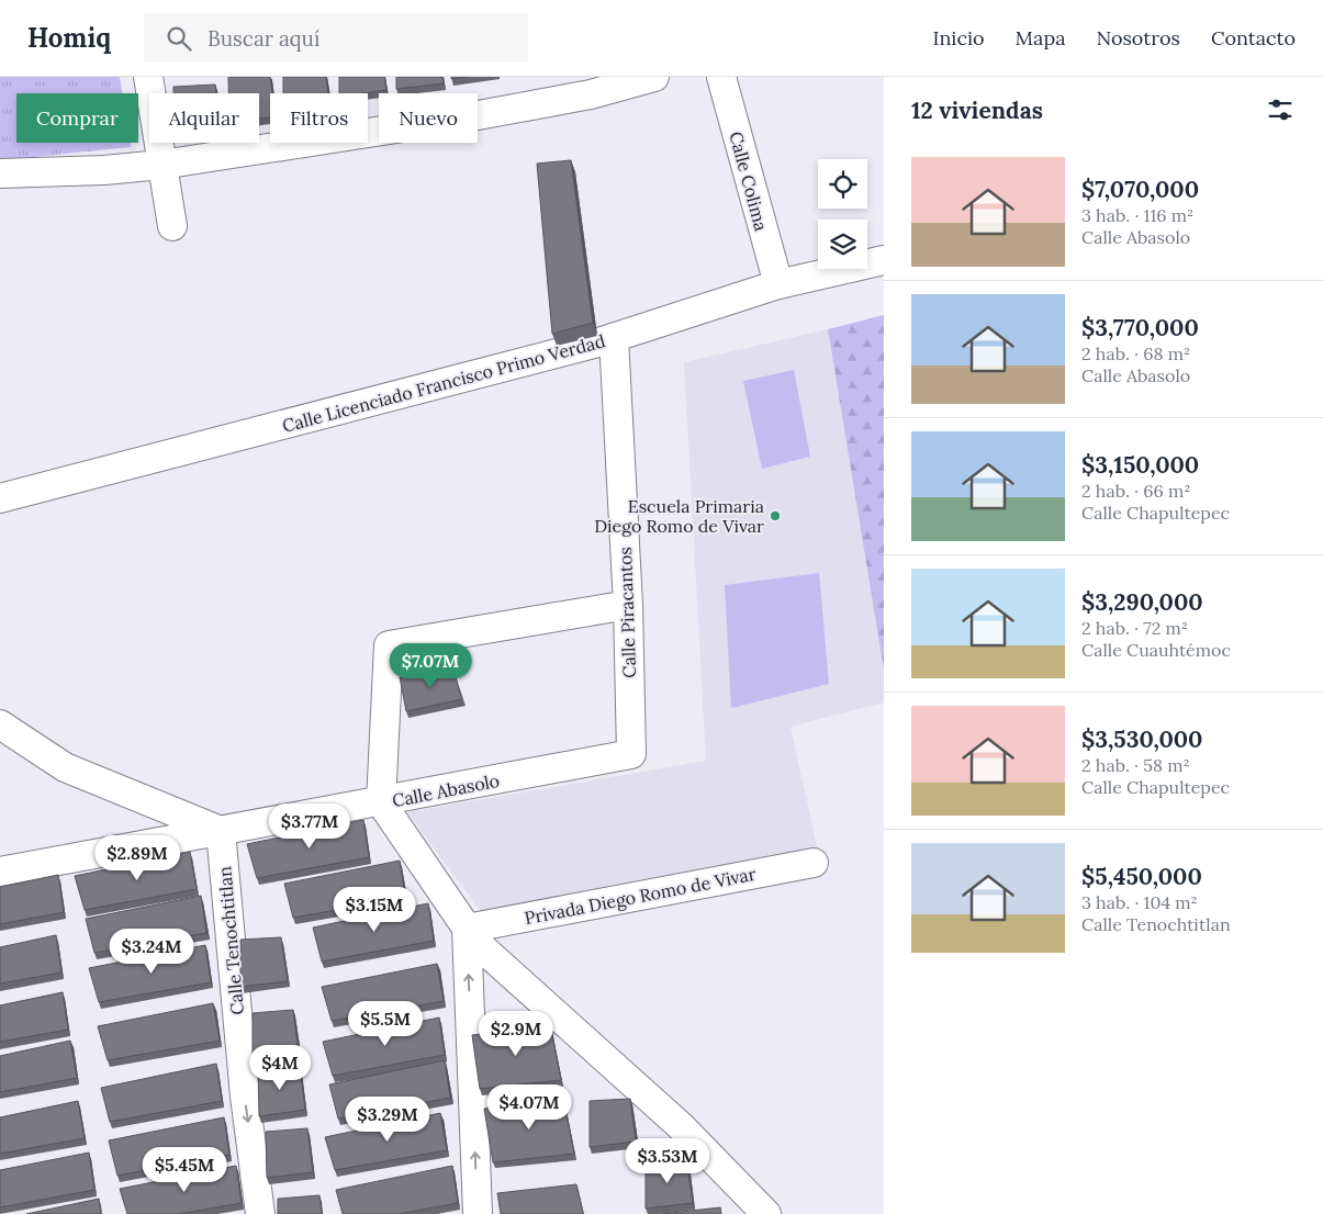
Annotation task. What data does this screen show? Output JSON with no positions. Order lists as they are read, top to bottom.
{
  "streets": {
    "street": [
      "Calle Colima",
      "Calle Licenciado Francisco Primo Verdad",
      "Calle Piracantos",
      "Calle Abasolo",
      "Privada Diego Romo de Vivar",
      "Calle Tenochtitlan"
    ]
  },
  "crossings": [
    ["Calle Colima", "Calle Licenciado Francisco Primo Verdad"],
    ["Calle Licenciado Francisco Primo Verdad", "Calle Piracantos"],
    ["Calle Piracantos", "Calle Abasolo"],
    ["Calle Abasolo", "Calle Tenochtitlan"]
  ],
  "places": ["Escuela Primaria Diego Romo de Vivar"],
  "page": {
    "header": "Homiq",
    "search": "Buscar aquí",
    "nav": [
      "Inicio",
      "Mapa",
      "Nosotros",
      "Contacto"
    ],
    "heading": "12 viviendas",
    "chip": [
      "Comprar",
      "Alquilar",
      "Filtros",
      "Nuevo"
    ],
    "list": [
      {
        "name": "$7,070,000",
        "note": "3 hab. · 116 m² · Calle Abasolo"
      },
      {
        "name": "$3,770,000",
        "note": "2 hab. · 68 m² · Calle Abasolo"
      },
      {
        "name": "$3,150,000",
        "note": "2 hab. · 66 m² · Calle Chapultepec"
      },
      {
        "name": "$3,290,000",
        "note": "2 hab. · 72 m² · Calle Cuauhtémoc"
      },
      {
        "name": "$3,530,000",
        "note": "2 hab. · 58 m² · Calle Chapultepec"
      },
      {
        "name": "$5,450,000",
        "note": "3 hab. · 104 m² · Calle Tenochtitlan"
      }
    ],
    "price": [
      "$7.07M",
      "$3.77M",
      "$2.89M",
      "$3.15M",
      "$3.24M",
      "$5.5M",
      "$2.9M",
      "$4M",
      "$4.07M",
      "$3.29M",
      "$3.53M",
      "$5.45M"
    ]
  }
}
